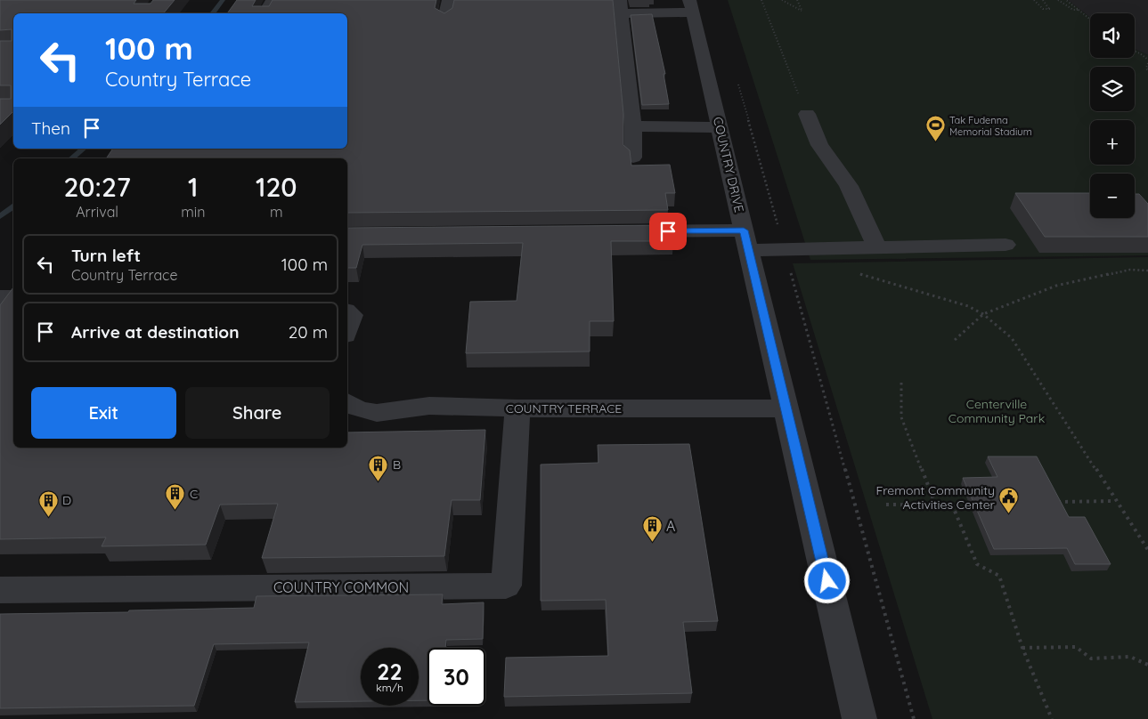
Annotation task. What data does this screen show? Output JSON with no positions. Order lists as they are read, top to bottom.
{
  "streets": {
    "street": ["COUNTRY DRIVE", "COUNTRY TERRACE", "COUNTRY COMMON"]
  },
  "crossings": [
    ["COUNTRY DRIVE", "COUNTRY TERRACE"],
    ["COUNTRY TERRACE", "COUNTRY COMMON"]
  ],
  "parks": ["Centerville Community Park"],
  "places": {
    "sports": ["Tak Fudenna Memorial Stadium"],
    "building": [
      "B",
      "C",
      "D",
      "A"
    ],
    "public building": ["Fremont Community Activities Center"]
  },
  "page": {
    "map_buttons": ["+", "−"],
    "turn": ["100 m", "Country Terrace"],
    "then": "Then",
    "eta": [
      "20:27",
      "Arrival",
      "1",
      "min",
      "120",
      "m"
    ],
    "list": [
      {
        "name": "Turn left",
        "note": "Country Terrace",
        "value": "100 m"
      },
      {
        "name": "Arrive at destination",
        "value": "20 m"
      }
    ],
    "buttons": ["Exit", "Share"],
    "speed": "22 km/h",
    "limit": "30"
  }
}
